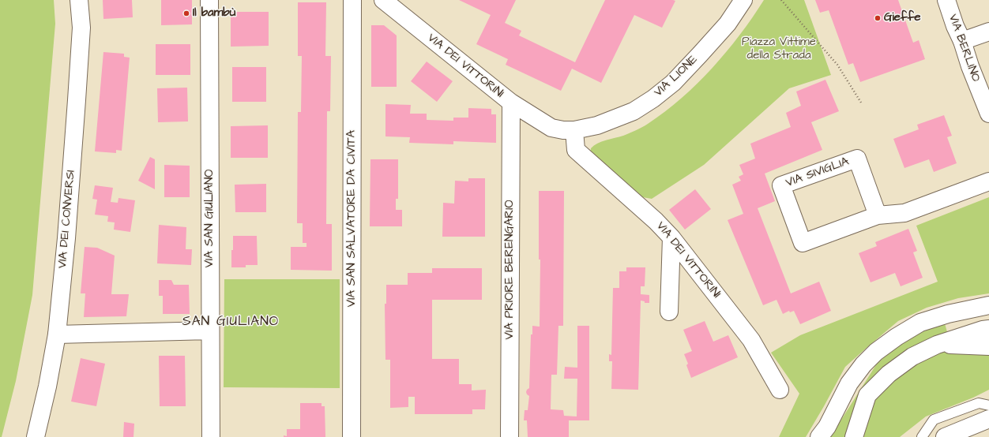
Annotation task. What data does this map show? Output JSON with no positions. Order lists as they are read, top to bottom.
{
  "streets": {
    "main road": [
      "VIA BERLINO",
      "VIA DEI VITTORINI",
      "VIA LIONE",
      "VIA SIVIGLIA",
      "VIA SAN GIULIANO",
      "VIA SAN SALVATORE DA CIVITA",
      "VIA DEI CONVERSI",
      "VIA PRIORE BERENGARIO"
    ]
  },
  "crossings": [
    ["VIA DEI VITTORINI", "VIA LIONE"],
    ["VIA DEI VITTORINI", "VIA PRIORE BERENGARIO"]
  ],
  "districts": ["SAN GIULIANO"],
  "parks": ["Piazza Vittime della Strada"],
  "places": ["Il bambù", "Gieffe"]
}
